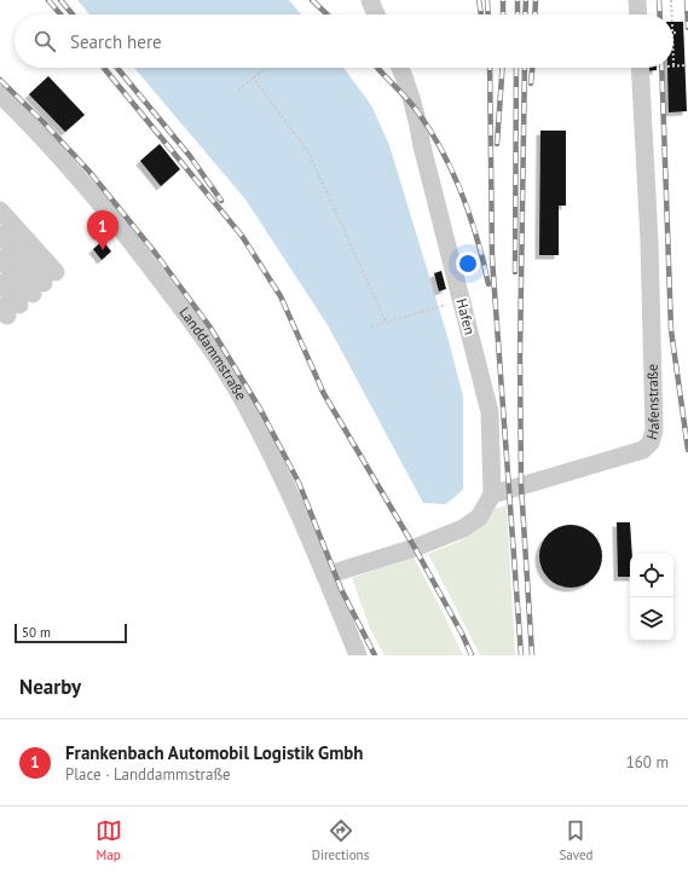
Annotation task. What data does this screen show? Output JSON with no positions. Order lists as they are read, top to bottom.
{
  "streets": {
    "street": ["Hafen", "Landdammstraße", "Hafenstraße"]
  },
  "crossings": [
    ["Hafen", "Hafenstraße"]
  ],
  "scale_bar": "50 m",
  "page": {
    "search": "Search here",
    "pins": "1",
    "scale": "50 m",
    "heading": "Nearby",
    "list": [
      {
        "mark": "1",
        "name": "Frankenbach Automobil Logistik Gmbh",
        "note": "Place · Landdammstraße",
        "value": "160 m"
      }
    ],
    "nav": ["Map", "Directions", "Saved"]
  }
}
